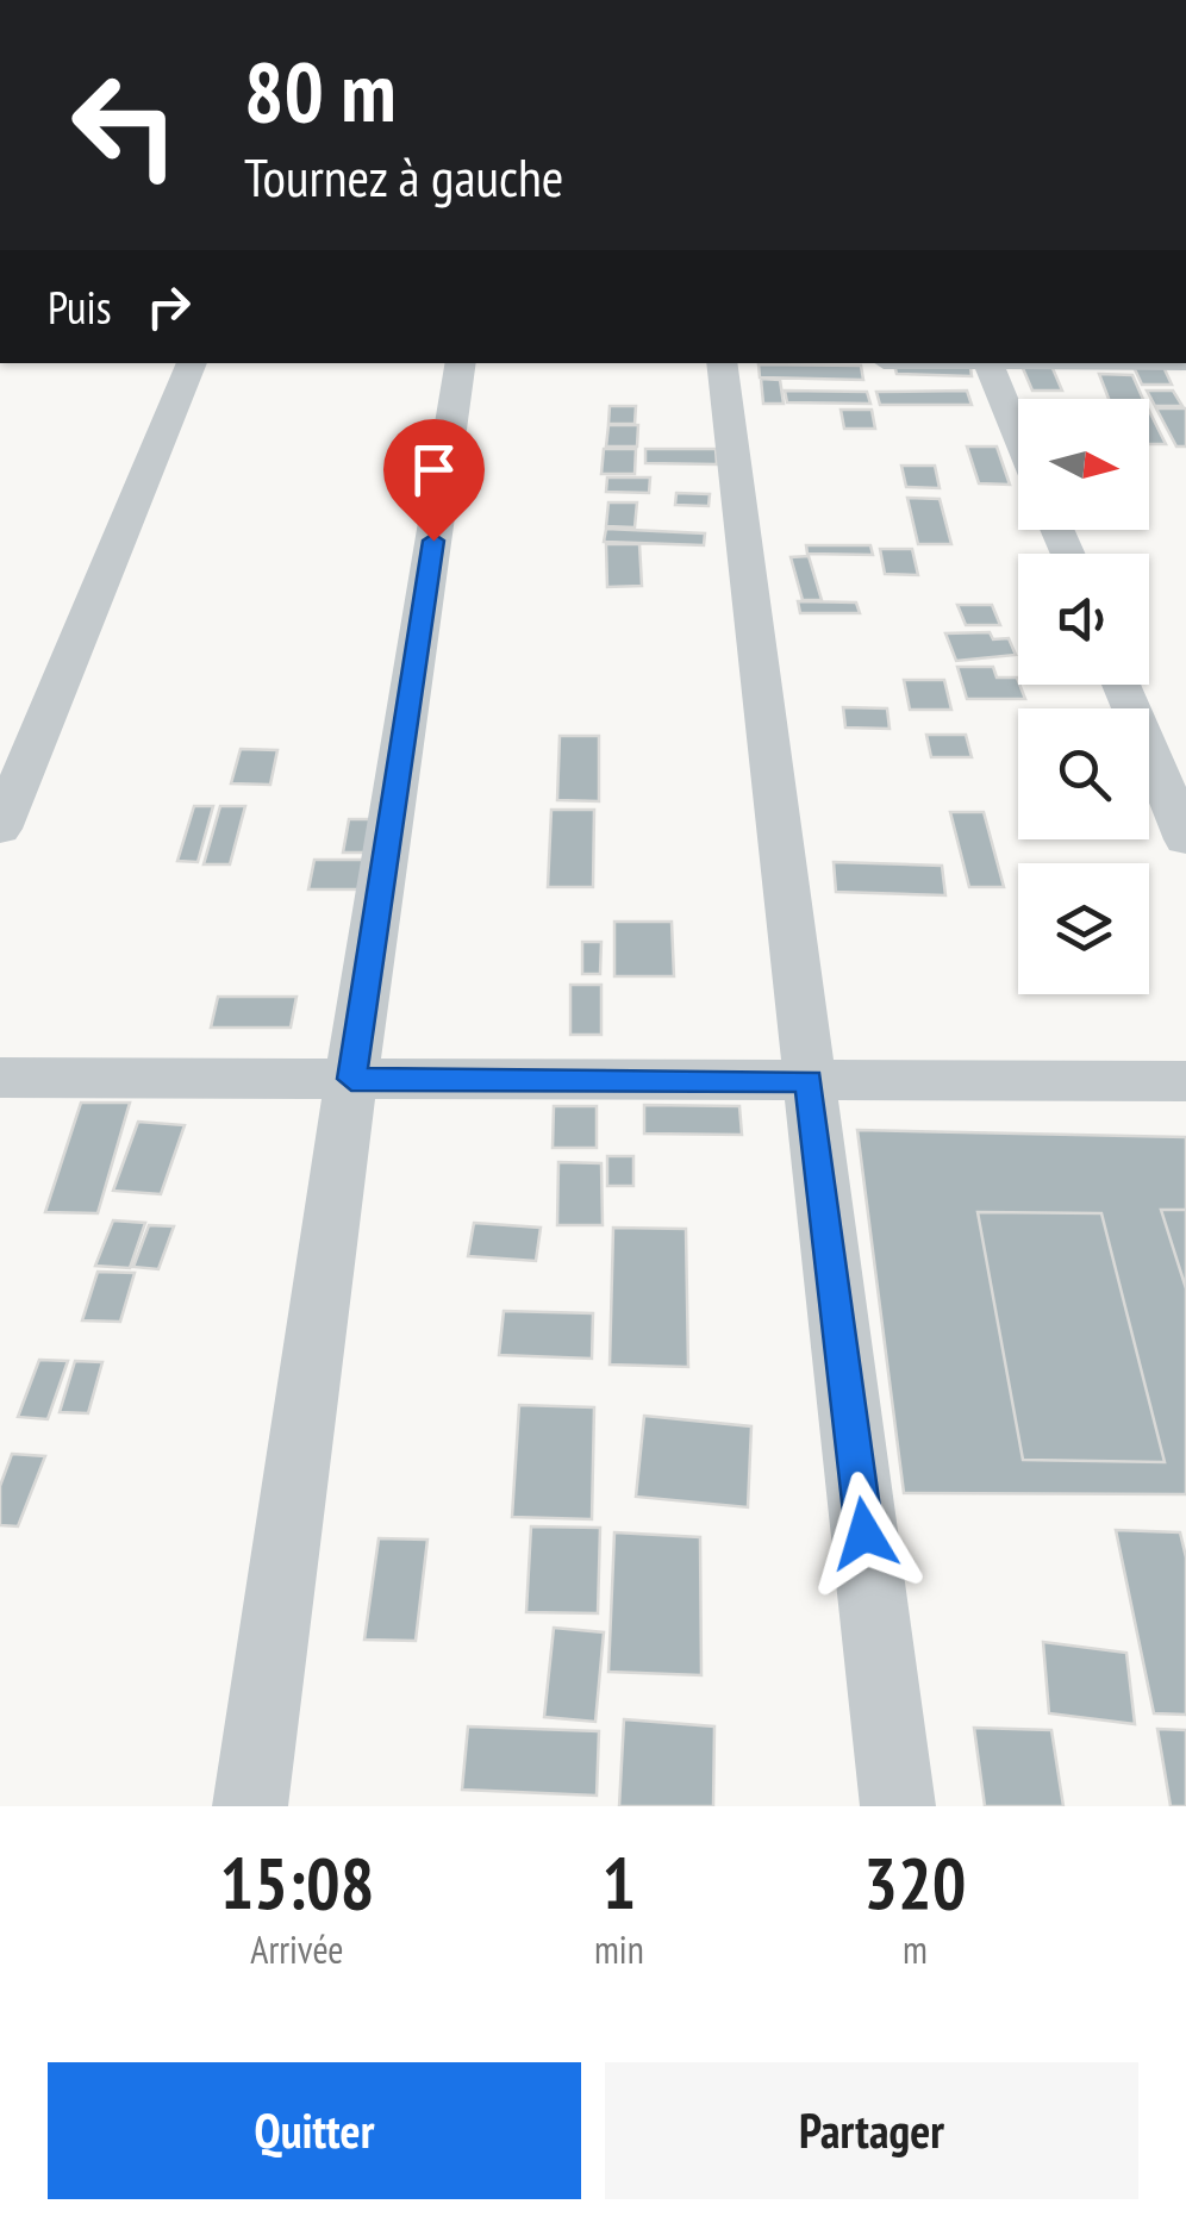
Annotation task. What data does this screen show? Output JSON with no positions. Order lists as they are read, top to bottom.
{
  "north": "right",
  "page": {
    "turn": ["80 m", "Tournez à gauche"],
    "then": "Puis",
    "eta": [
      "15:08",
      "Arrivée",
      "1",
      "min",
      "320",
      "m"
    ],
    "buttons": ["Quitter", "Partager"]
  }
}
